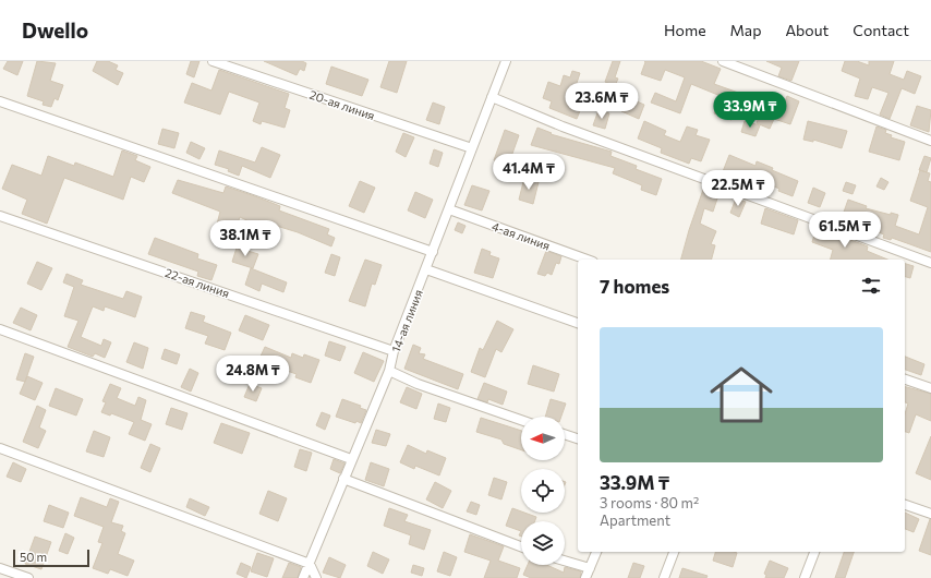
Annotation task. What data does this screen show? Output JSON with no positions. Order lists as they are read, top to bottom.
{
  "streets": {
    "street": [
      "20-ая линия",
      "4-ая линия",
      "22-ая линия",
      "14-ая линия"
    ]
  },
  "crossings": [
    ["20-ая линия", "14-ая линия"],
    ["4-ая линия", "14-ая линия"],
    ["22-ая линия", "14-ая линия"]
  ],
  "scale_bar": "50 m",
  "north": "left",
  "page": {
    "header": "Dwello",
    "nav": [
      "Home",
      "Map",
      "About",
      "Contact"
    ],
    "price": [
      "23.6M ₸",
      "33.9M ₸",
      "41.4M ₸",
      "22.5M ₸",
      "61.5M ₸",
      "38.1M ₸",
      "24.8M ₸"
    ],
    "heading": "7 homes",
    "list": [
      {
        "name": "33.9M ₸",
        "note": "3 rooms · 80 m² · Apartment"
      }
    ],
    "scale": "50 m"
  }
}
